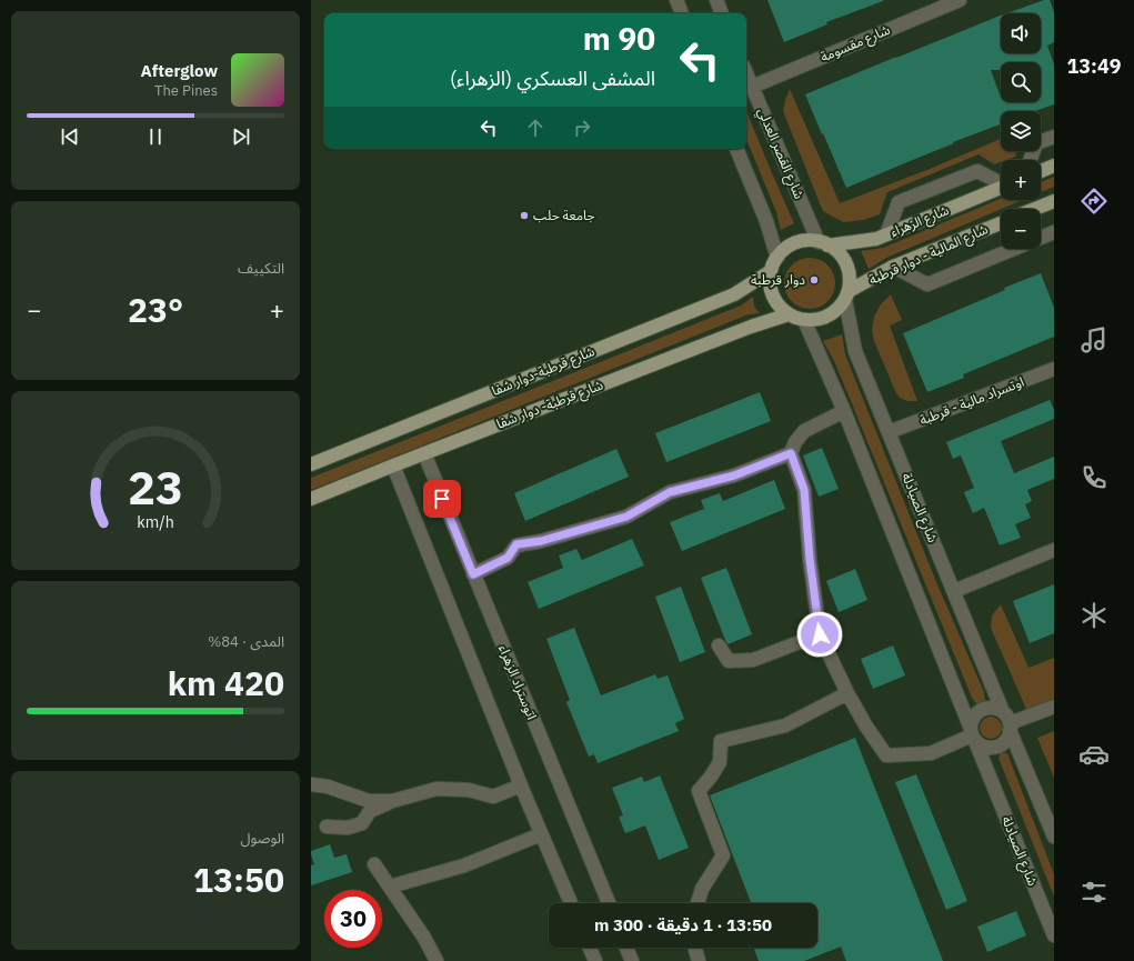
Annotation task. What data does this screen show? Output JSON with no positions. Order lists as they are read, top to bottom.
{
  "streets": {
    "main road": [
      "شارع الزهراء",
      "شارع المالية - دوار قرطبة",
      "شارع قرطبة-دوار شفا",
      "شارع قرطبة- دوار شفا"
    ],
    "street": [
      "شارع مقسومة",
      "شارع القصر العدلي",
      "اوتسراد مالية - قرطبة",
      "شارع الصيادلة",
      "اتوستراد الزهراء"
    ]
  },
  "crossings": [
    ["شارع مقسومة", "شارع القصر العدلي"],
    ["شارع القصر العدلي", "شارع الزهراء"],
    ["شارع القصر العدلي", "شارع المالية - دوار قرطبة"],
    ["شارع القصر العدلي", "شارع قرطبة-دوار شفا"],
    ["شارع القصر العدلي", "شارع قرطبة- دوار شفا"],
    ["شارع القصر العدلي", "شارع الصيادلة"],
    ["شارع الزهراء", "شارع المالية - دوار قرطبة"],
    ["شارع الزهراء", "شارع قرطبة-دوار شفا"],
    ["شارع الزهراء", "شارع قرطبة- دوار شفا"],
    ["شارع الزهراء", "شارع الصيادلة"],
    ["شارع المالية - دوار قرطبة", "شارع قرطبة-دوار شفا"],
    ["شارع المالية - دوار قرطبة", "شارع قرطبة- دوار شفا"],
    ["شارع المالية - دوار قرطبة", "شارع الصيادلة"],
    ["شارع قرطبة-دوار شفا", "شارع قرطبة- دوار شفا"],
    ["شارع قرطبة-دوار شفا", "شارع الصيادلة"],
    ["اوتسراد مالية - قرطبة", "شارع الصيادلة"],
    ["شارع قرطبة- دوار شفا", "شارع الصيادلة"],
    ["شارع قرطبة- دوار شفا", "اتوستراد الزهراء"]
  ],
  "places": ["جامعة حلب", "دوار قرطبة"],
  "page": {
    "tabs": "13:49",
    "map_buttons": ["+", "−"],
    "turn": ["90 m", "المشفى العسكري (الزهراء)"],
    "song": ["Afterglow", "The Pines"],
    "tile": [
      "التكييف",
      ["المدى · 84%", "420 km"],
      ["الوصول", "13:50"]
    ],
    "heat": ["−", "23°", "+"],
    "limit": "30",
    "trip": "13:50 · 1 دقيقة · 300 m",
    "gauge": ["23", "km/h"]
  }
}
